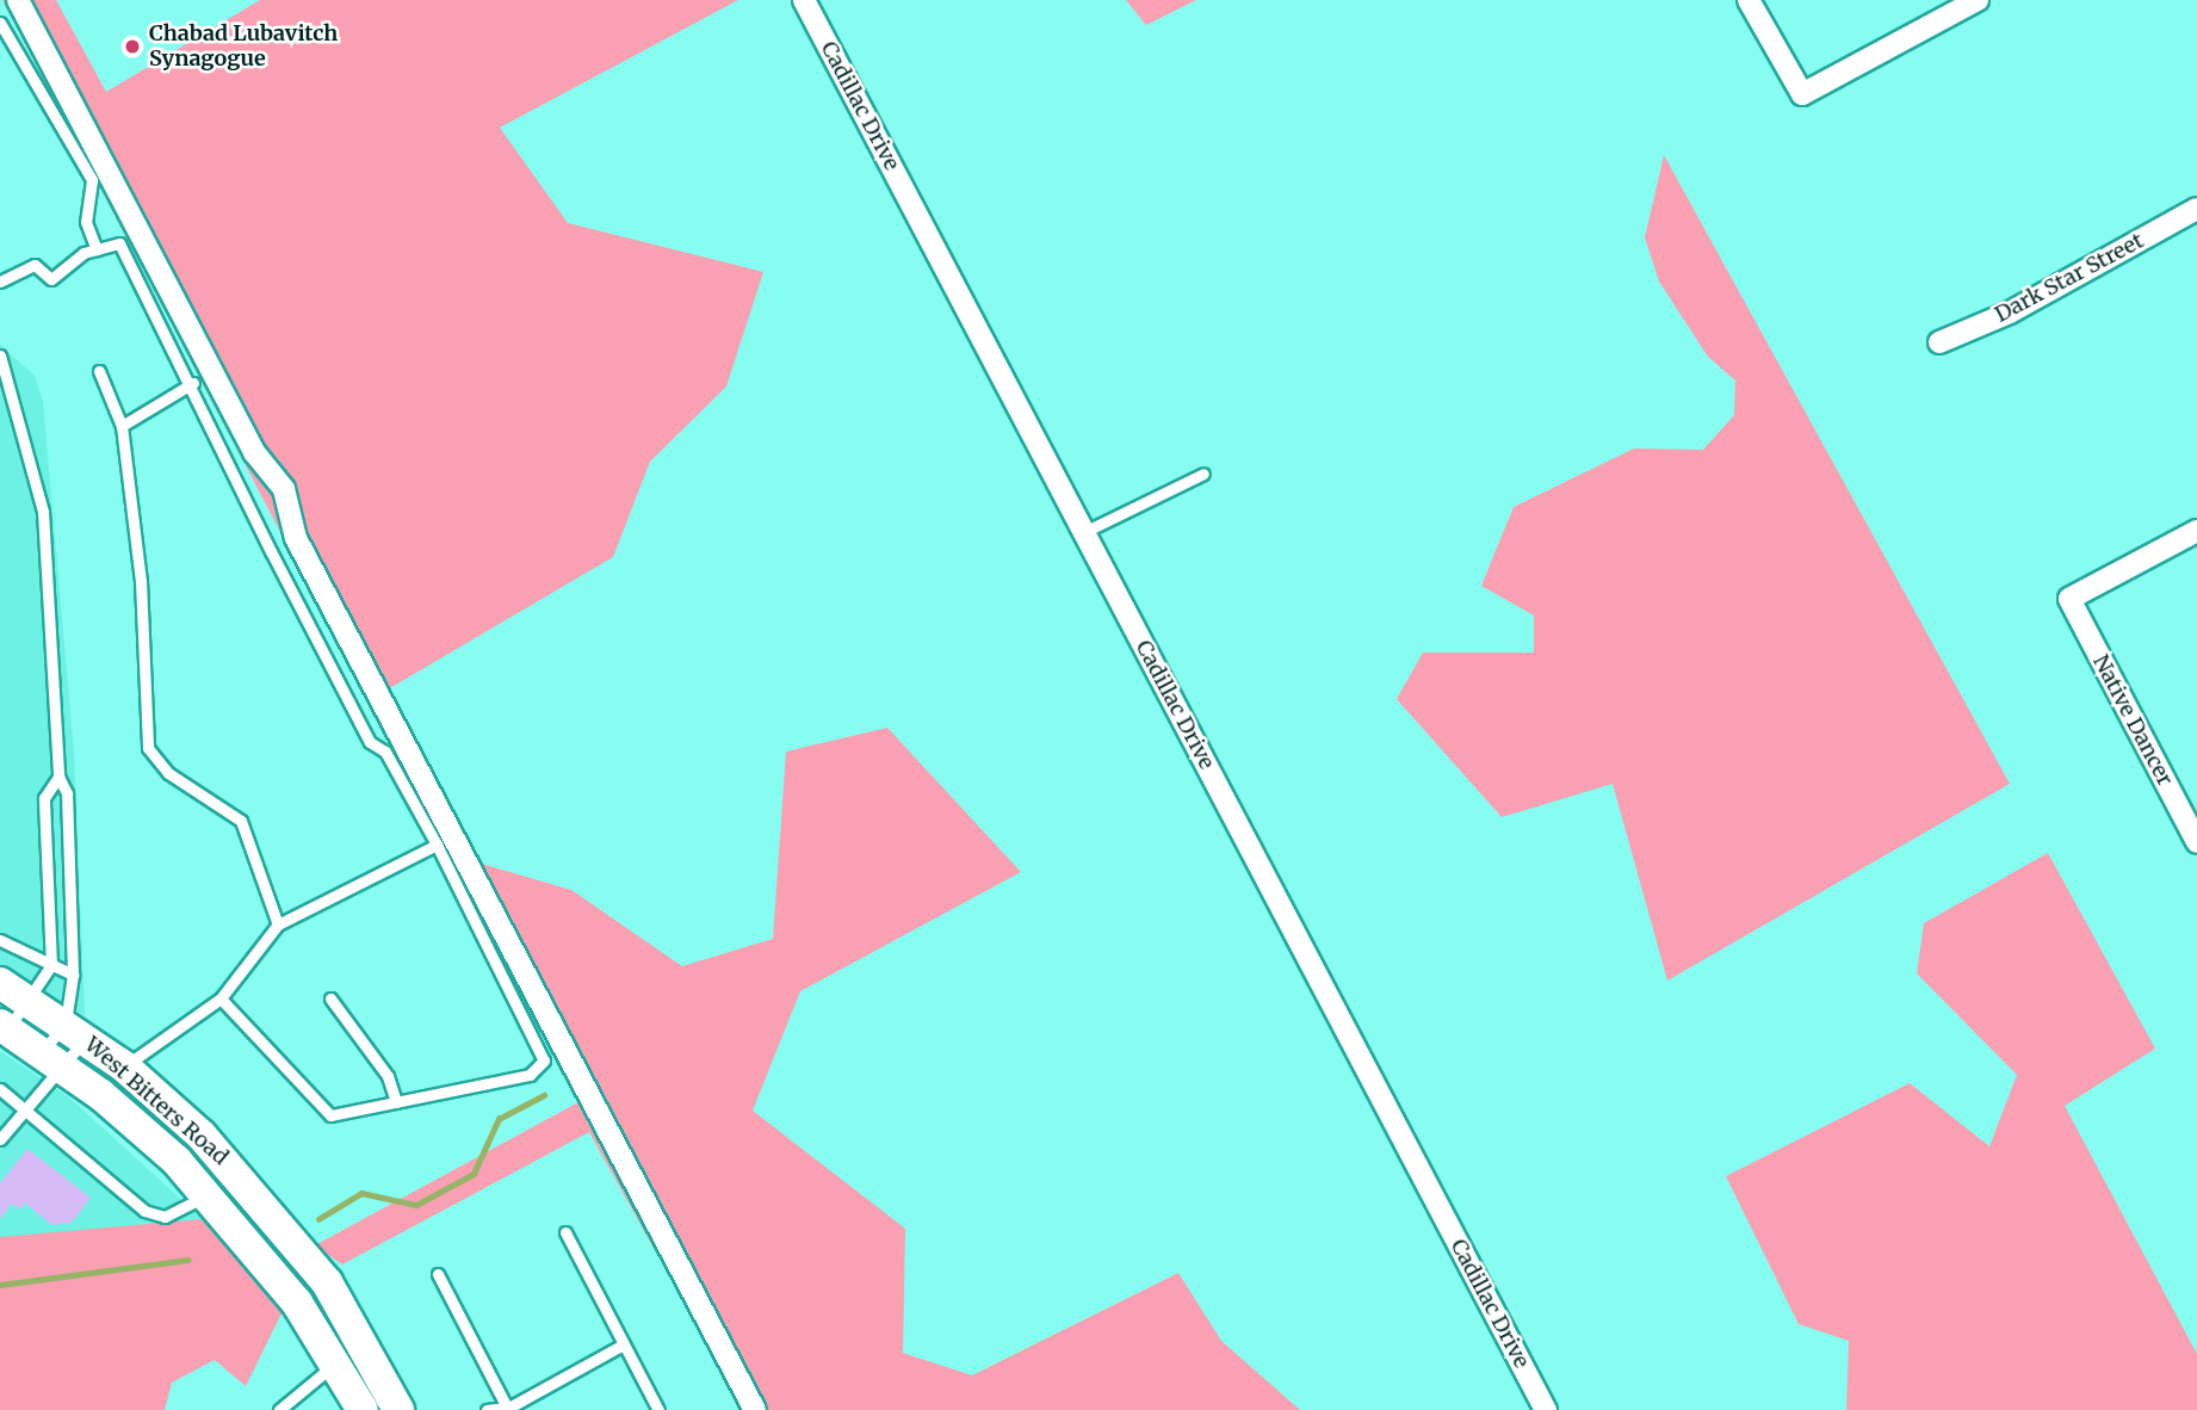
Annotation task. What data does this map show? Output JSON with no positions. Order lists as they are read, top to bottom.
{
  "streets": {
    "main road": ["West Bitters Road"],
    "street": ["Cadillac Drive", "Dark Star Street", "Native Dancer"]
  },
  "places": ["Chabad Lubavitch Synagogue"]
}
